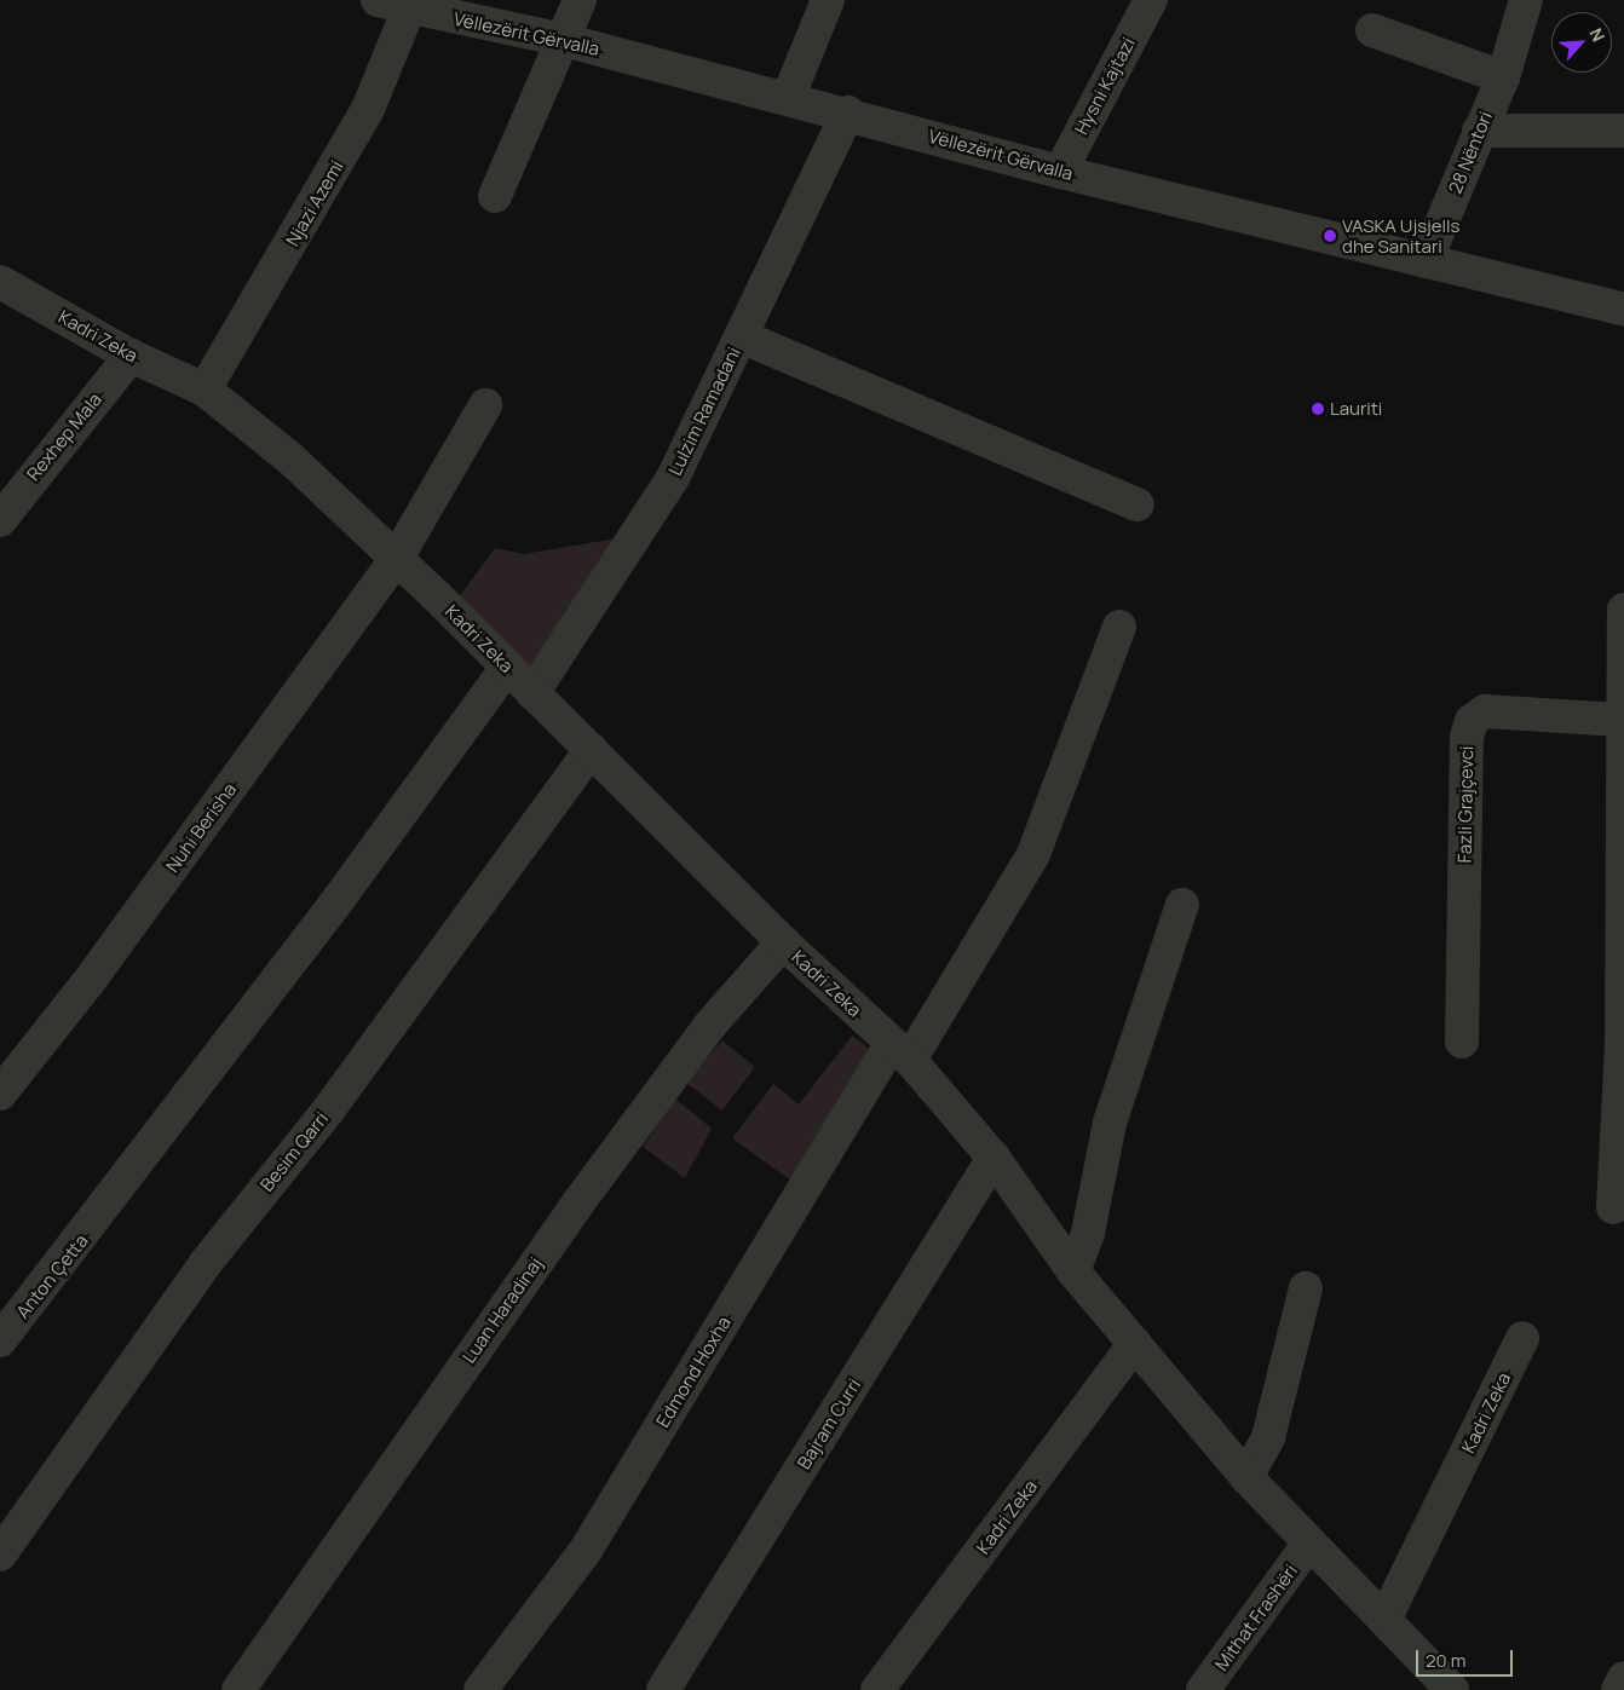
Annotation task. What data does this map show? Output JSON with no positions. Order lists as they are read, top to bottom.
{
  "streets": {
    "street": [
      "Vëllezërit Gërvalla",
      "Hysni Kajtazi",
      "28 Nëntori",
      "Njazi Azemi",
      "Kadri Zeka",
      "Lulzim Ramadani",
      "Rexhep Mala",
      "Fazli Grajçevci",
      "Nuhi Berisha",
      "Besim Qarri",
      "Anton Çetta",
      "Luan Haradinaj",
      "Edmond Hoxha",
      "Bajram Curri",
      "Mithat Frashëri"
    ]
  },
  "crossings": [
    ["Vëllezërit Gërvalla", "Hysni Kajtazi"],
    ["Vëllezërit Gërvalla", "28 Nëntori"],
    ["Vëllezërit Gërvalla", "Njazi Azemi"],
    ["Vëllezërit Gërvalla", "Lulzim Ramadani"],
    ["Njazi Azemi", "Kadri Zeka"],
    ["Kadri Zeka", "Lulzim Ramadani"],
    ["Kadri Zeka", "Rexhep Mala"],
    ["Kadri Zeka", "Nuhi Berisha"],
    ["Kadri Zeka", "Besim Qarri"],
    ["Kadri Zeka", "Anton Çetta"],
    ["Kadri Zeka", "Luan Haradinaj"],
    ["Kadri Zeka", "Edmond Hoxha"],
    ["Kadri Zeka", "Bajram Curri"],
    ["Kadri Zeka", "Mithat Frashëri"]
  ],
  "places": ["VASKA Ujsjells dhe Sanitari", "Lauriti"],
  "scale_bar": "20 m",
  "north": "top right"
}
